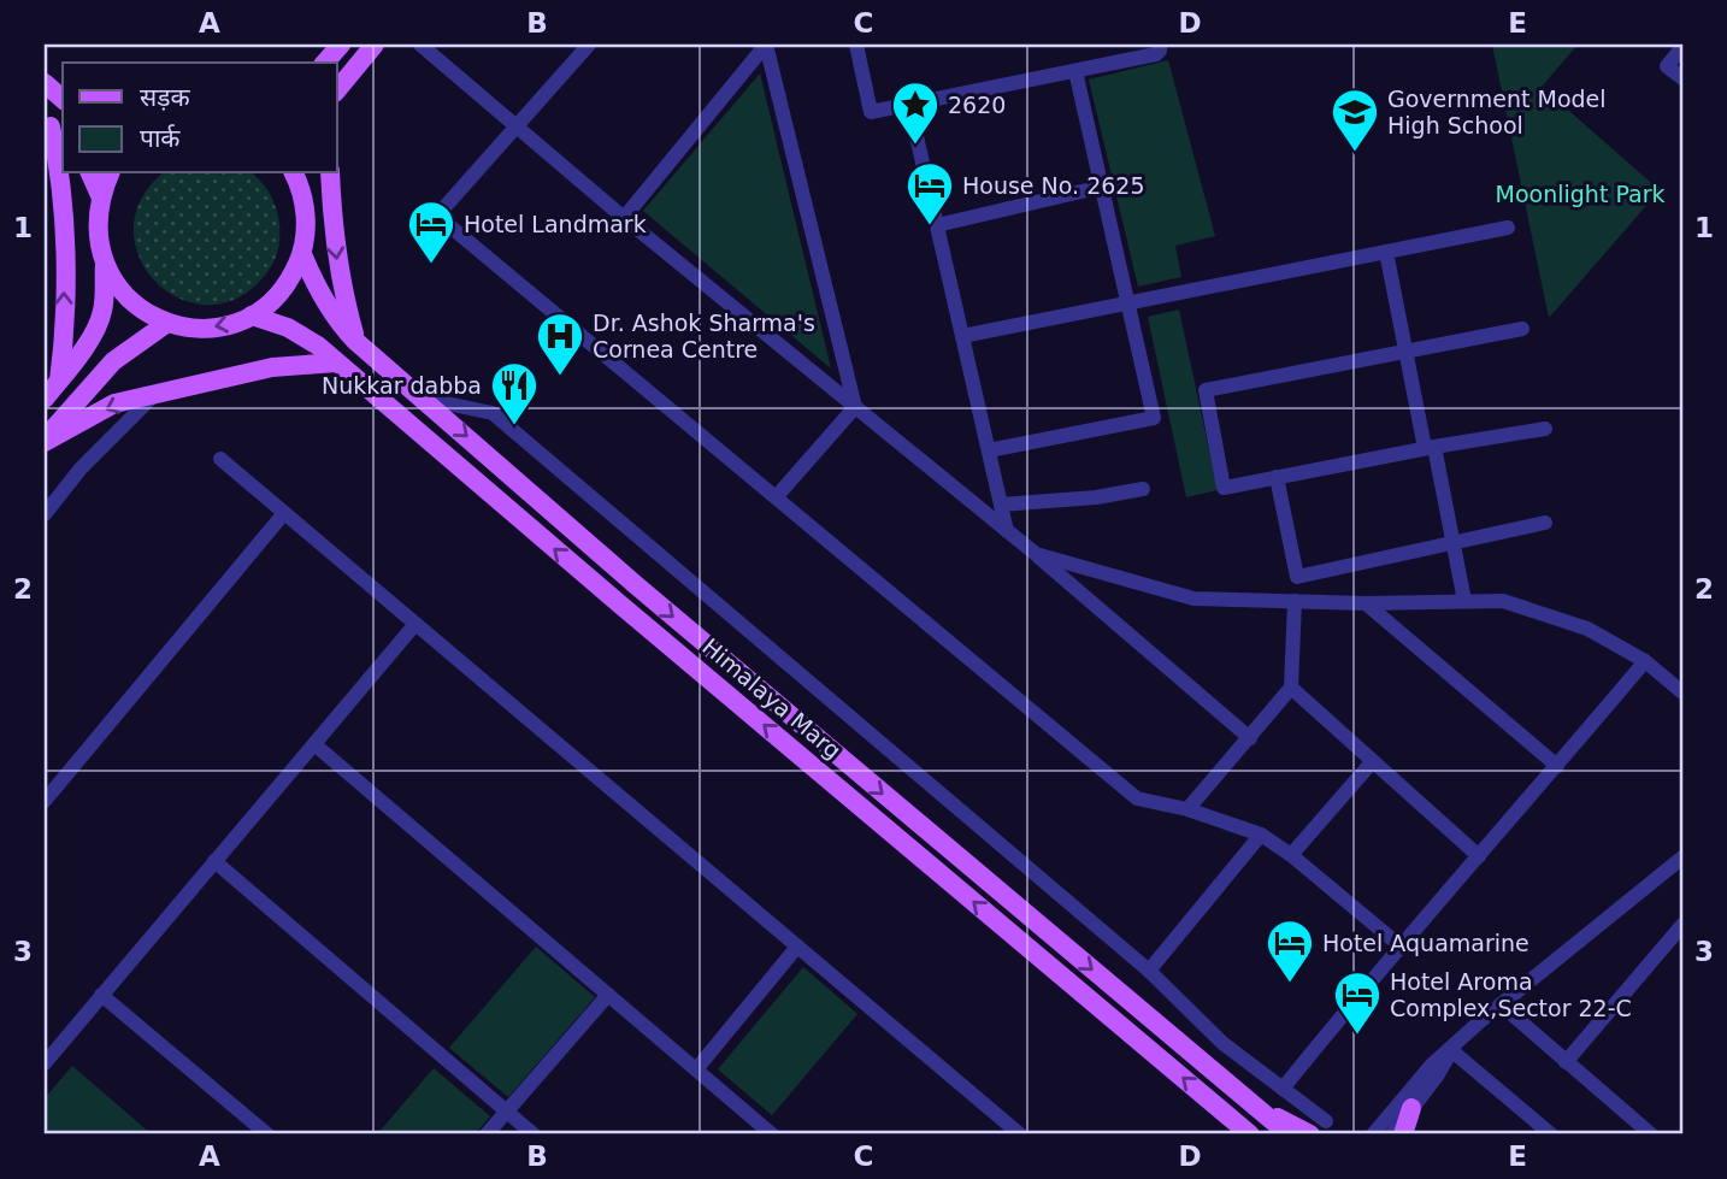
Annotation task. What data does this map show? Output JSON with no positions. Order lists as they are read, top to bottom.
{
  "streets": {
    "main road": ["Himalaya Marg"]
  },
  "parks": ["Moonlight Park"],
  "places": {
    "place": ["2620"],
    "school or university": ["Government Model High School"],
    "hotel": [
      "House No. 2625",
      "Hotel Landmark",
      "Hotel Aquamarine",
      "Hotel Aroma Complex,Sector 22-C"
    ],
    "hospital": ["Dr. Ashok Sharma's Cornea Centre"],
    "restaurant": ["Nukkar dabba"]
  },
  "legend": ["सड़क", "पार्क"],
  "grid": {
    "columns": [
      "A",
      "B",
      "C",
      "D",
      "E"
    ],
    "rows": ["1", "2", "3"]
  }
}
